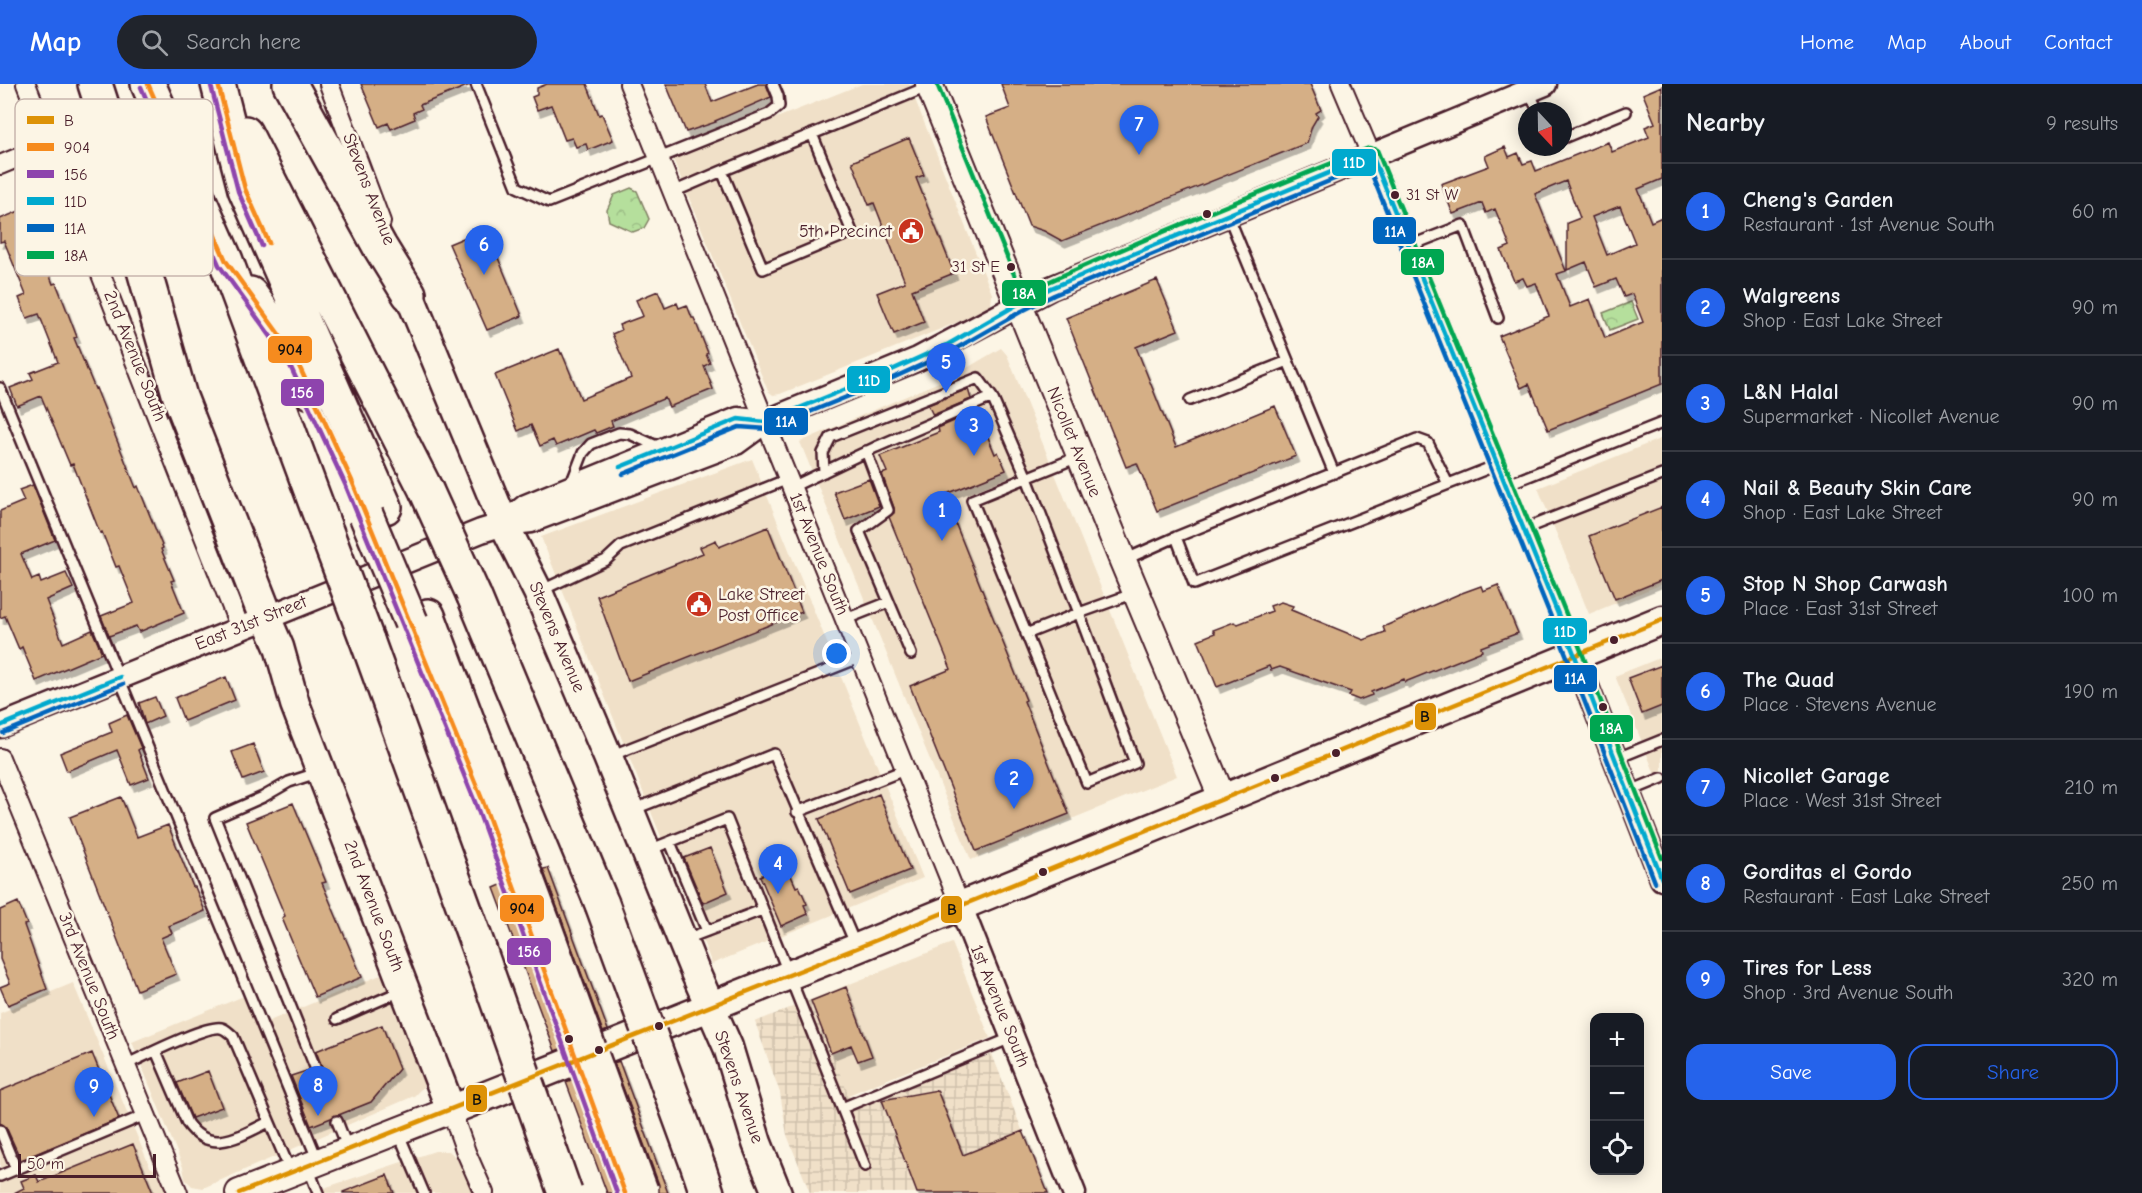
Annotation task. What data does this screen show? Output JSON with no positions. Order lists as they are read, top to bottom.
{
  "streets": {
    "main road": ["Stevens Avenue", "2nd Avenue South", "Nicollet Avenue"],
    "street": ["1st Avenue South", "East 31st Street", "3rd Avenue South"]
  },
  "crossings": [
    ["Stevens Avenue", "East 31st Street"],
    ["2nd Avenue South", "East 31st Street"],
    ["Nicollet Avenue", "East 31st Street"],
    ["1st Avenue South", "East 31st Street"]
  ],
  "places": {
    "other": ["31 St W", "31 St E"],
    "public building": ["5th Precinct", "Lake Street Post Office"]
  },
  "lines": [
    "transit line 904",
    "transit line 18A",
    "transit line 156",
    "transit line 11D",
    "transit line 11A",
    "transit line B"
  ],
  "legend": [
    "B",
    "904",
    "156",
    "11D",
    "11A",
    "18A"
  ],
  "scale_bar": "50 m",
  "north": "bottom",
  "page": {
    "header": "Map",
    "search": "Search here",
    "nav": [
      "Home",
      "Map",
      "About",
      "Contact"
    ],
    "heading": ["Nearby", "9 results"],
    "pins": [
      "7",
      "6",
      "5",
      "3",
      "1",
      "2",
      "4",
      "8",
      "9"
    ],
    "list": [
      {
        "mark": "1",
        "name": "Cheng's Garden",
        "note": "Restaurant · 1st Avenue South",
        "value": "60 m"
      },
      {
        "mark": "2",
        "name": "Walgreens",
        "note": "Shop · East Lake Street",
        "value": "90 m"
      },
      {
        "mark": "3",
        "name": "L&N Halal",
        "note": "Supermarket · Nicollet Avenue",
        "value": "90 m"
      },
      {
        "mark": "4",
        "name": "Nail & Beauty Skin Care",
        "note": "Shop · East Lake Street",
        "value": "90 m"
      },
      {
        "mark": "5",
        "name": "Stop N Shop Carwash",
        "note": "Place · East 31st Street",
        "value": "100 m"
      },
      {
        "mark": "6",
        "name": "The Quad",
        "note": "Place · Stevens Avenue",
        "value": "190 m"
      },
      {
        "mark": "7",
        "name": "Nicollet Garage",
        "note": "Place · West 31st Street",
        "value": "210 m"
      },
      {
        "mark": "8",
        "name": "Gorditas el Gordo",
        "note": "Restaurant · East Lake Street",
        "value": "250 m"
      },
      {
        "mark": "9",
        "name": "Tires for Less",
        "note": "Shop · 3rd Avenue South",
        "value": "320 m"
      }
    ],
    "map_buttons": ["+", "−"],
    "buttons": ["Save", "Share"],
    "scale": "50 m"
  }
}
